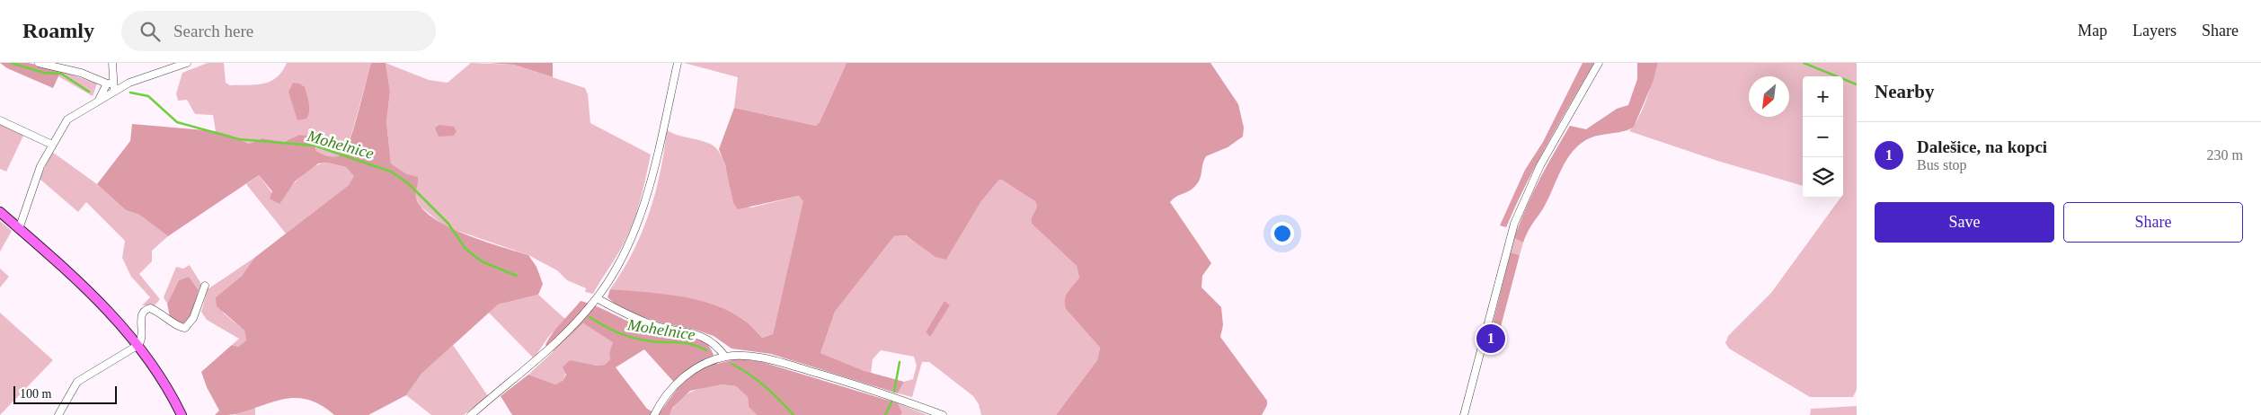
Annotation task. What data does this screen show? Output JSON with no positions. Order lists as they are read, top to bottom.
{
  "water": ["Mohelnice"],
  "scale_bar": "100 m",
  "north": "bottom left",
  "page": {
    "header": "Roamly",
    "search": "Search here",
    "nav": ["Map", "Layers", "Share"],
    "heading": "Nearby",
    "map_buttons": ["+", "−"],
    "list": [
      {
        "mark": "1",
        "name": "Dalešice, na kopci",
        "note": "Bus stop",
        "value": "230 m"
      }
    ],
    "buttons": ["Save", "Share"],
    "pins": "1",
    "scale": "100 m"
  }
}
